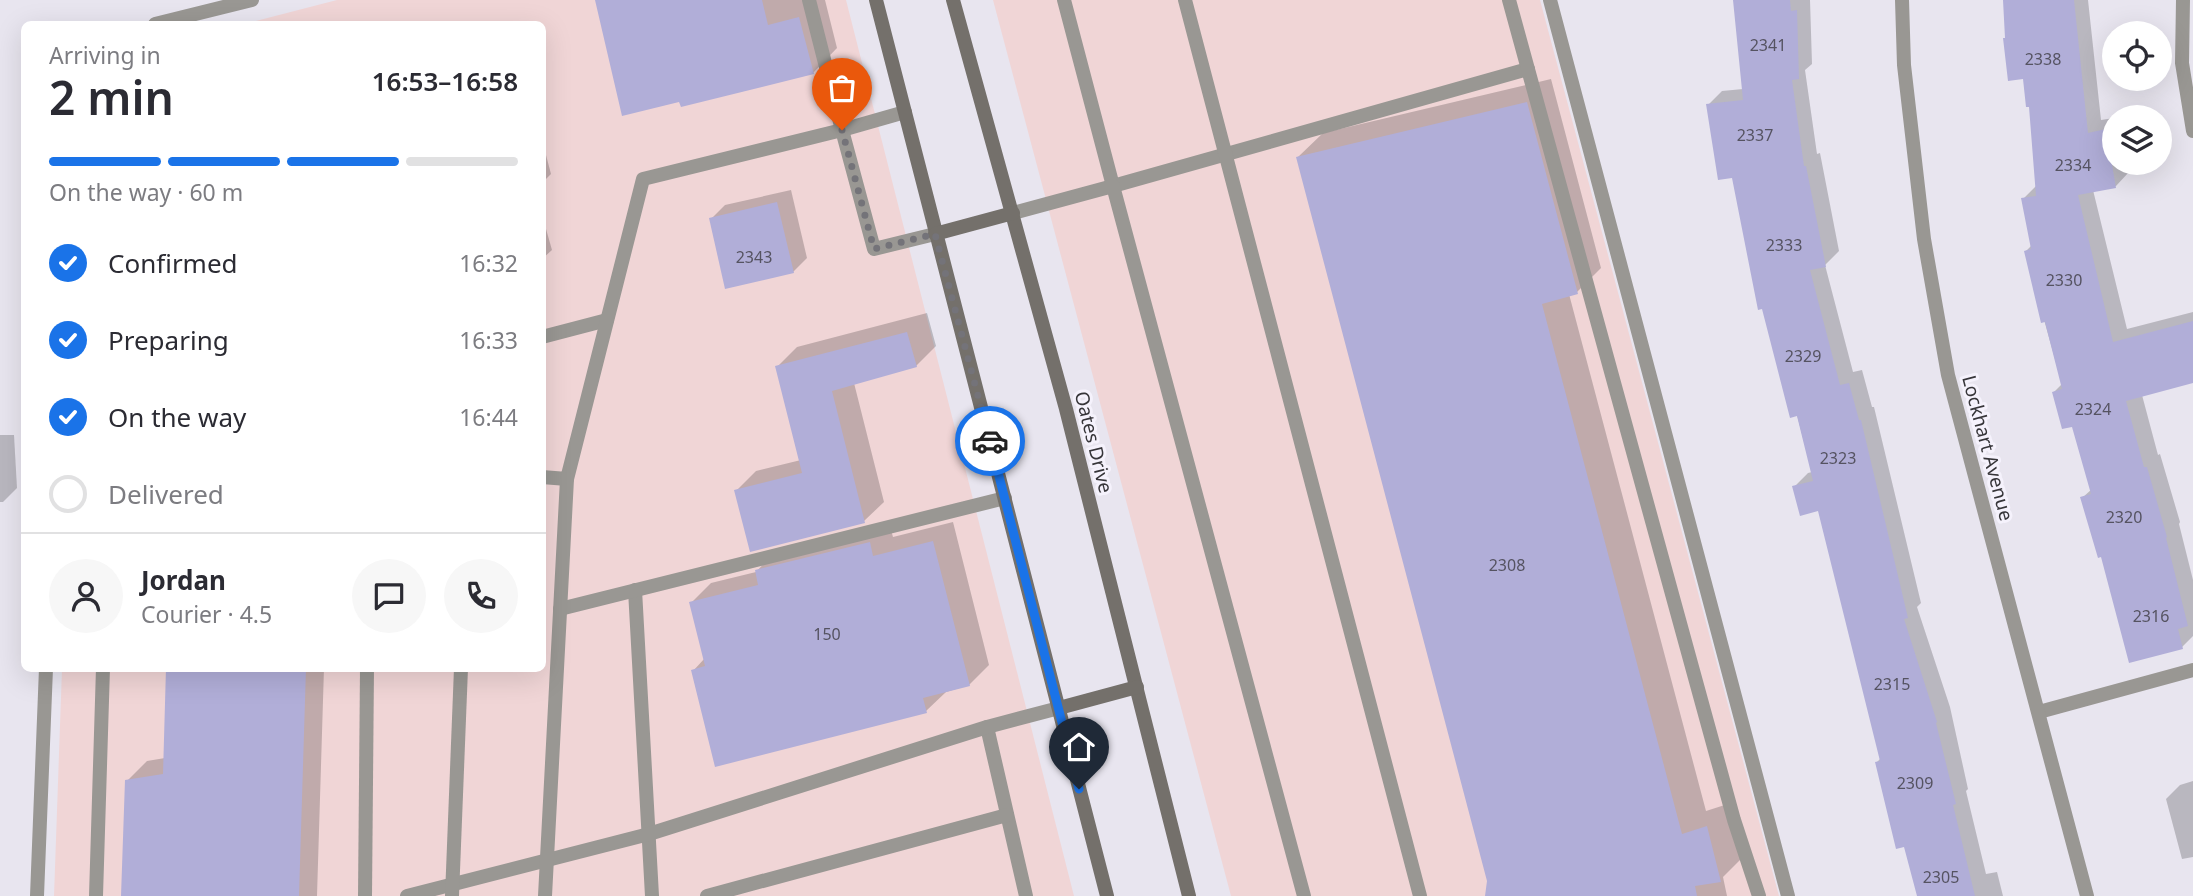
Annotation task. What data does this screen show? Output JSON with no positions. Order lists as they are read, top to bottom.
{
  "streets": {
    "main road": ["Oates Drive"],
    "street": ["Lockhart Avenue"]
  },
  "house_numbers": [
    "2341",
    "2338",
    "2337",
    "2334",
    "2333",
    "2343",
    "2330",
    "2329",
    "2324",
    "2323",
    "2320",
    "2308",
    "2316",
    "150",
    "2315",
    "2309",
    "2305"
  ],
  "page": {
    "heading": ["2 min", "Arriving in", "16:53–16:58"],
    "panel": ["Jordan", "Courier · 4.5"],
    "bar": "On the way · 60 m",
    "list": [
      ["Confirmed", "16:32"],
      ["Preparing", "16:33"],
      ["On the way", "16:44"],
      "Delivered"
    ]
  }
}
